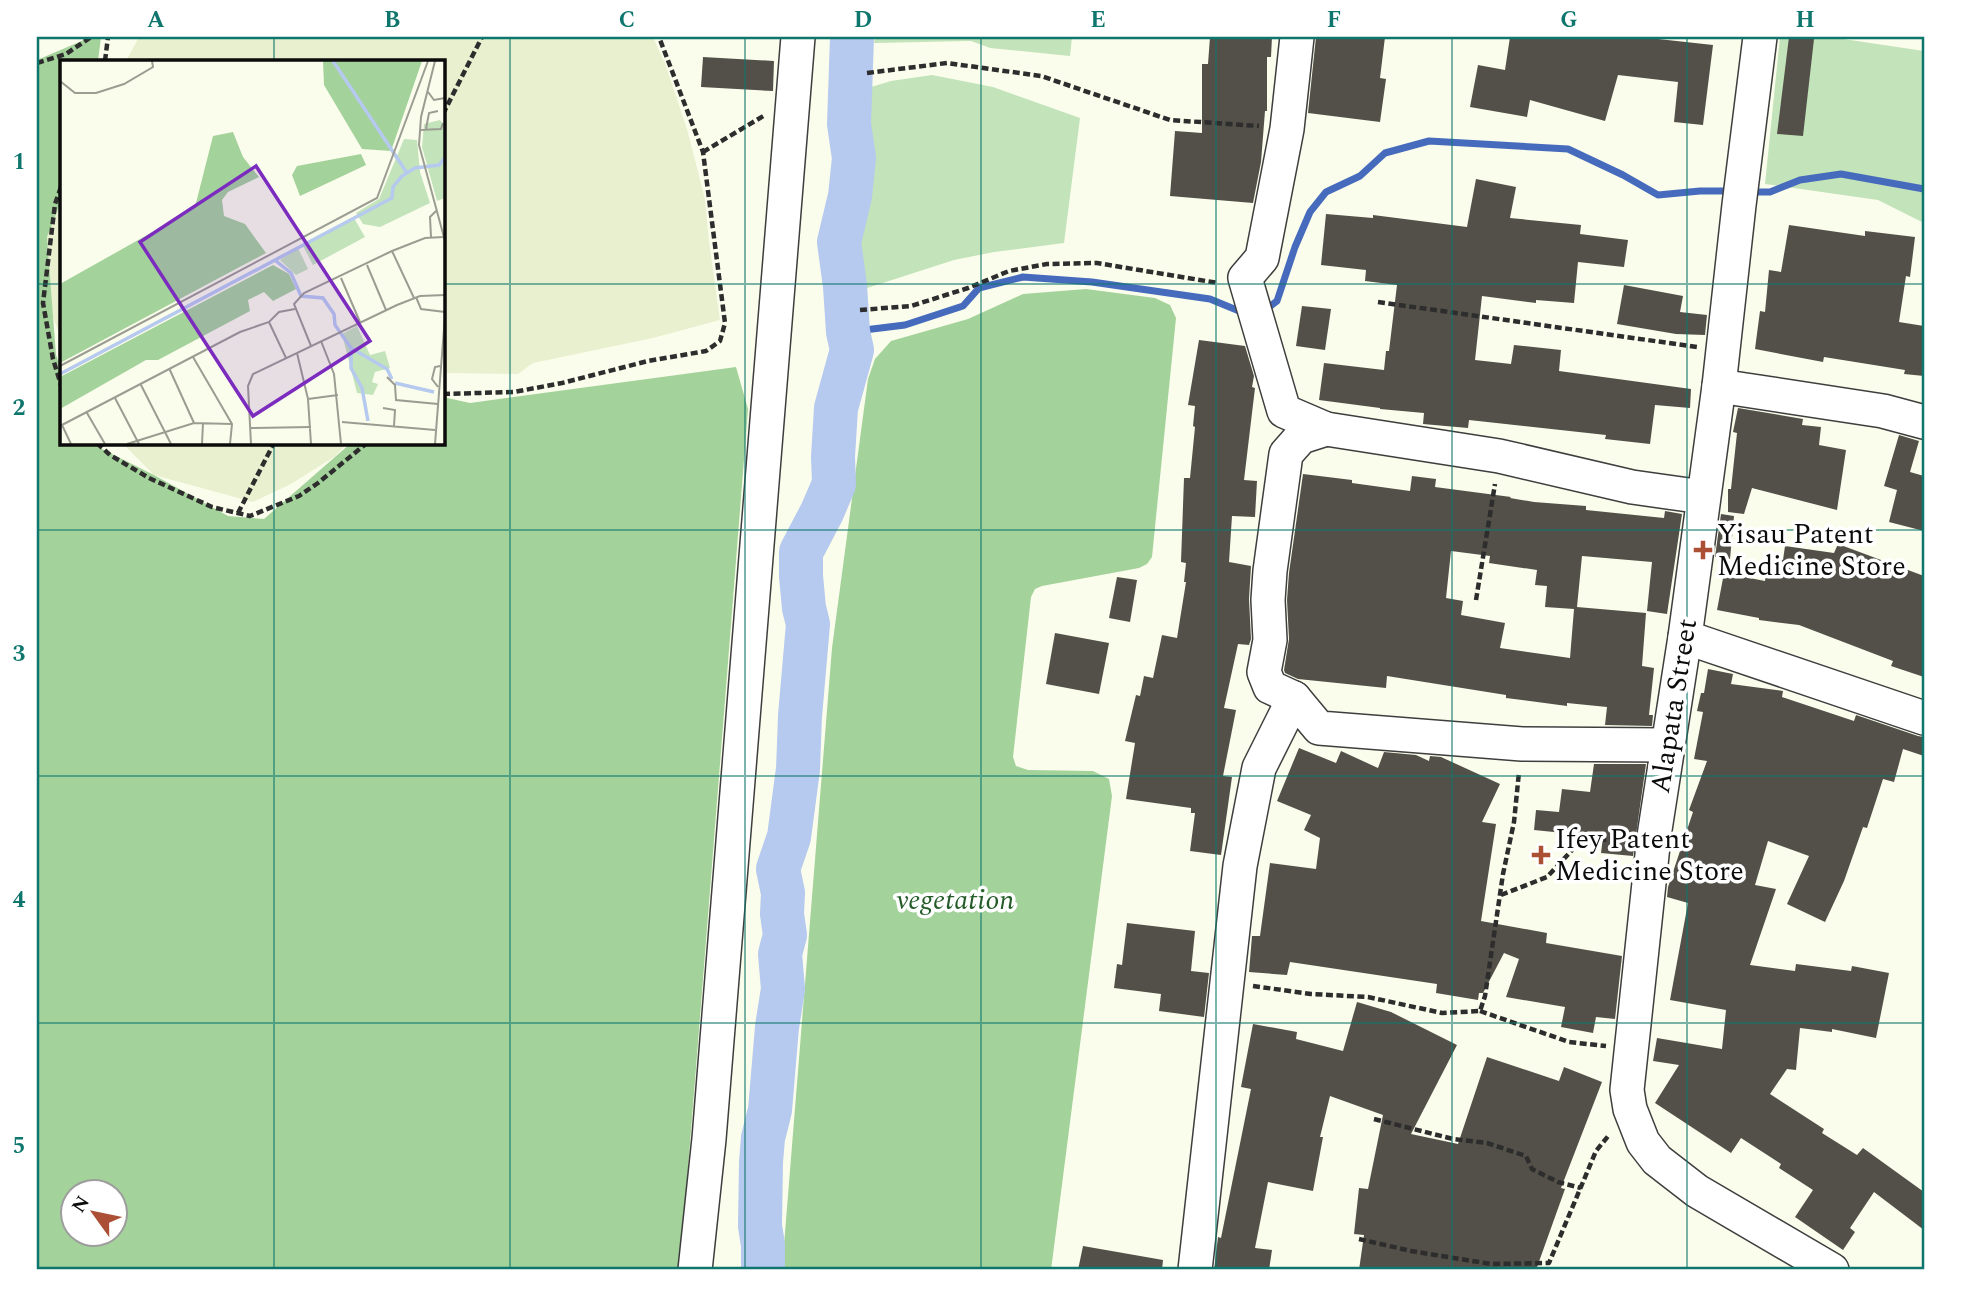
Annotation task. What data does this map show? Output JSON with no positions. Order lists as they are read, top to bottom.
{
  "streets": {
    "street": ["Alapata Street"]
  },
  "parks": ["vegetation"],
  "places": {
    "health": ["Yisau Patent Medicine Store", "Ifey Patent Medicine Store"]
  },
  "north": "top left",
  "grid": {
    "columns": [
      "A",
      "B",
      "C",
      "D",
      "E",
      "F",
      "G",
      "H"
    ],
    "rows": [
      "1",
      "2",
      "3",
      "4",
      "5"
    ]
  }
}
